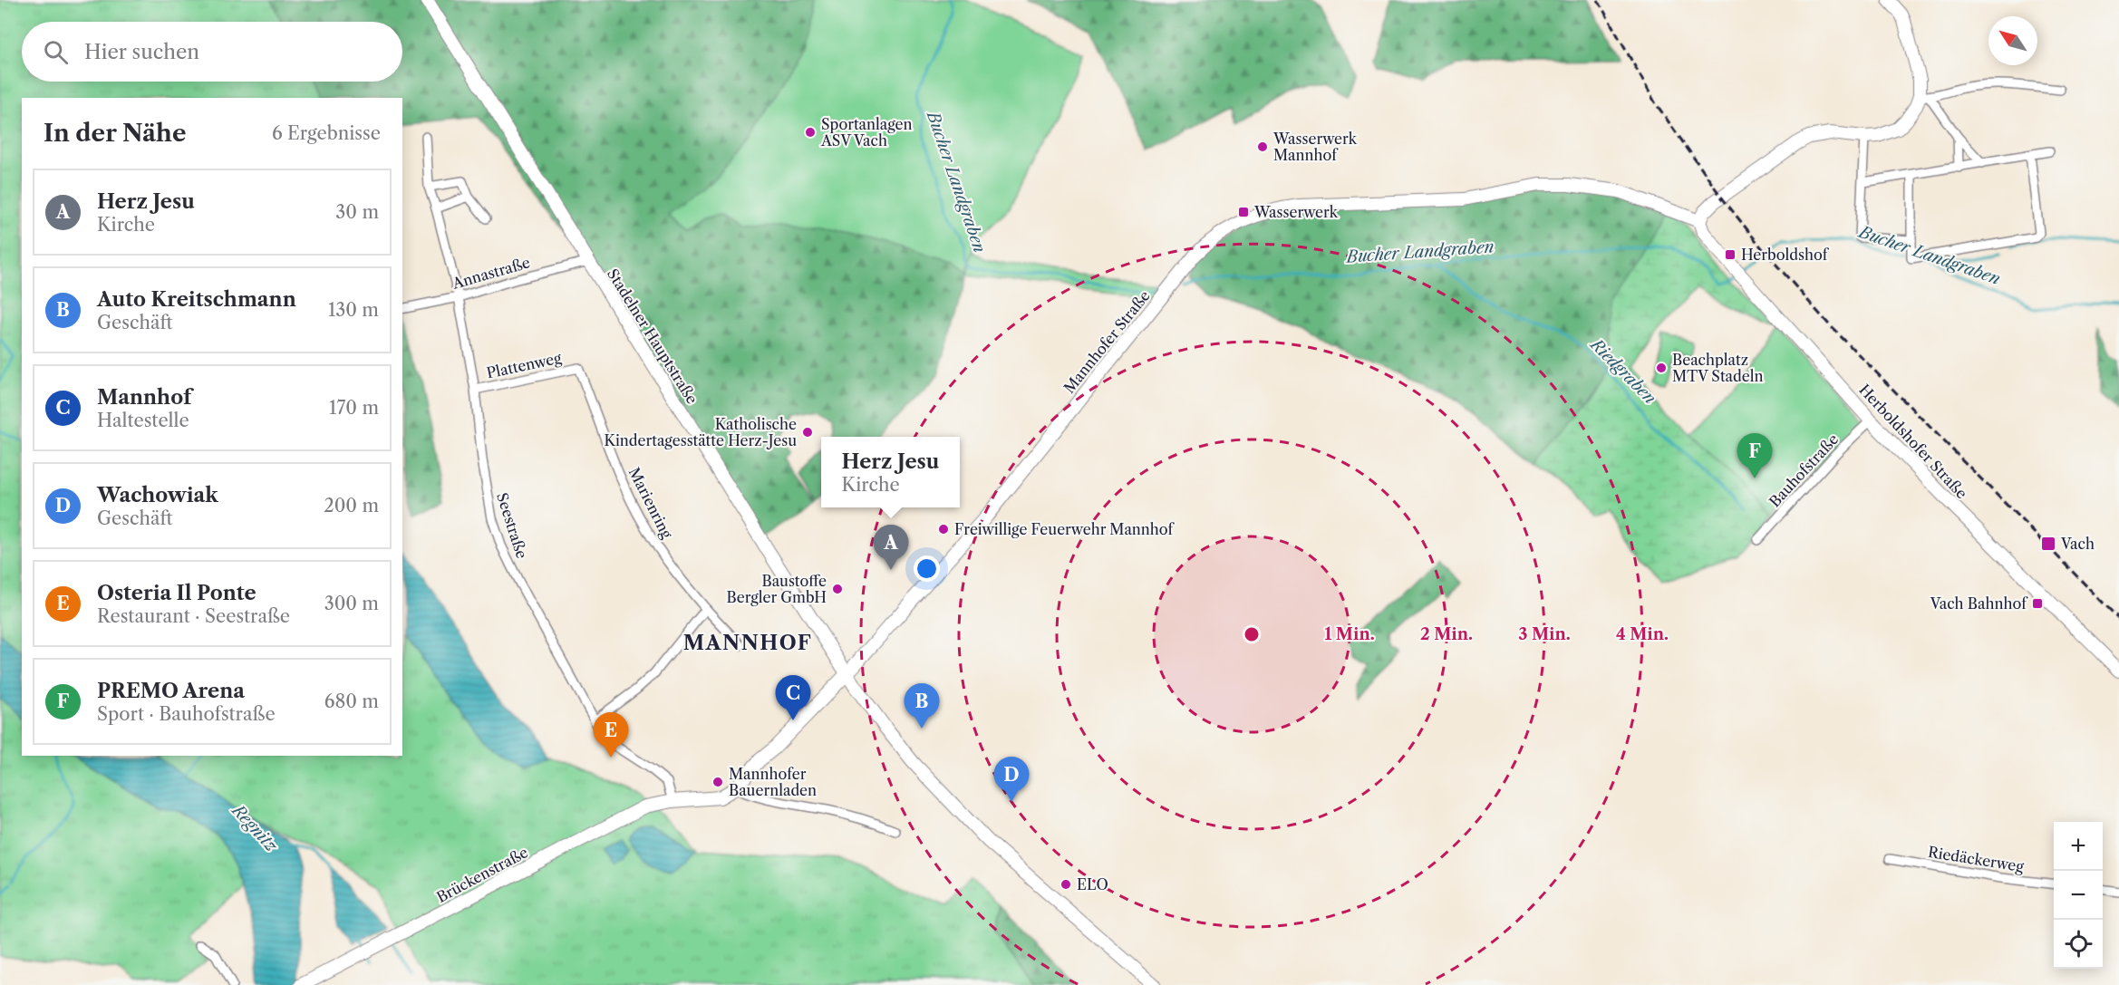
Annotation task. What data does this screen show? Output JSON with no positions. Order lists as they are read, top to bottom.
{
  "streets": {
    "street": [
      "Annastraße",
      "Stadelner Hauptstraße",
      "Mannhofer Straße",
      "Plattenweg",
      "Herboldshofer Straße",
      "Bauhofstraße",
      "Marienring",
      "Seestraße",
      "Riedäckerweg",
      "Brückenstraße"
    ]
  },
  "crossings": [
    ["Annastraße", "Stadelner Hauptstraße"],
    ["Annastraße", "Seestraße"],
    ["Stadelner Hauptstraße", "Mannhofer Straße"],
    ["Mannhofer Straße", "Herboldshofer Straße"],
    ["Mannhofer Straße", "Seestraße"],
    ["Mannhofer Straße", "Brückenstraße"],
    ["Plattenweg", "Marienring"],
    ["Plattenweg", "Seestraße"],
    ["Herboldshofer Straße", "Bauhofstraße"],
    ["Seestraße", "Brückenstraße"]
  ],
  "districts": ["MANNHOF"],
  "water": ["Bucher Landgraben", "Riedgraben", "Regnitz"],
  "places": {
    "other": [
      "Sportanlagen ASV Vach",
      "Wasserwerk Mannhof",
      "Beachplatz MTV Stadeln",
      "Katholische Kindertagesstätte Herz-Jesu",
      "Freiwillige Feuerwehr Mannhof",
      "Baustoffe Bergler GmbH",
      "Mannhofer Bauernladen",
      "ELO"
    ],
    "transit": [
      "Wasserwerk",
      "Herboldshof",
      "Vach",
      "Vach Bahnhof"
    ]
  },
  "north": "top left",
  "page": {
    "search": "Hier suchen",
    "heading": ["In der Nähe", "6 Ergebnisse"],
    "list": [
      {
        "mark": "A",
        "name": "Herz Jesu",
        "note": "Kirche",
        "value": "30 m"
      },
      {
        "mark": "B",
        "name": "Auto Kreitschmann",
        "note": "Geschäft",
        "value": "130 m"
      },
      {
        "mark": "C",
        "name": "Mannhof",
        "note": "Haltestelle",
        "value": "170 m"
      },
      {
        "mark": "D",
        "name": "Wachowiak",
        "note": "Geschäft",
        "value": "200 m"
      },
      {
        "mark": "E",
        "name": "Osteria Il Ponte",
        "note": "Restaurant · Seestraße",
        "value": "300 m"
      },
      {
        "mark": "F",
        "name": "PREMO Arena",
        "note": "Sport · Bauhofstraße",
        "value": "680 m"
      }
    ],
    "pins": [
      "F",
      "A",
      "C",
      "B",
      "E",
      "D"
    ],
    "popup": ["Herz Jesu", "Kirche"],
    "map_buttons": ["+", "−"]
  },
  "rings": [
    "1 Min.",
    "2 Min.",
    "3 Min.",
    "4 Min."
  ]
}
